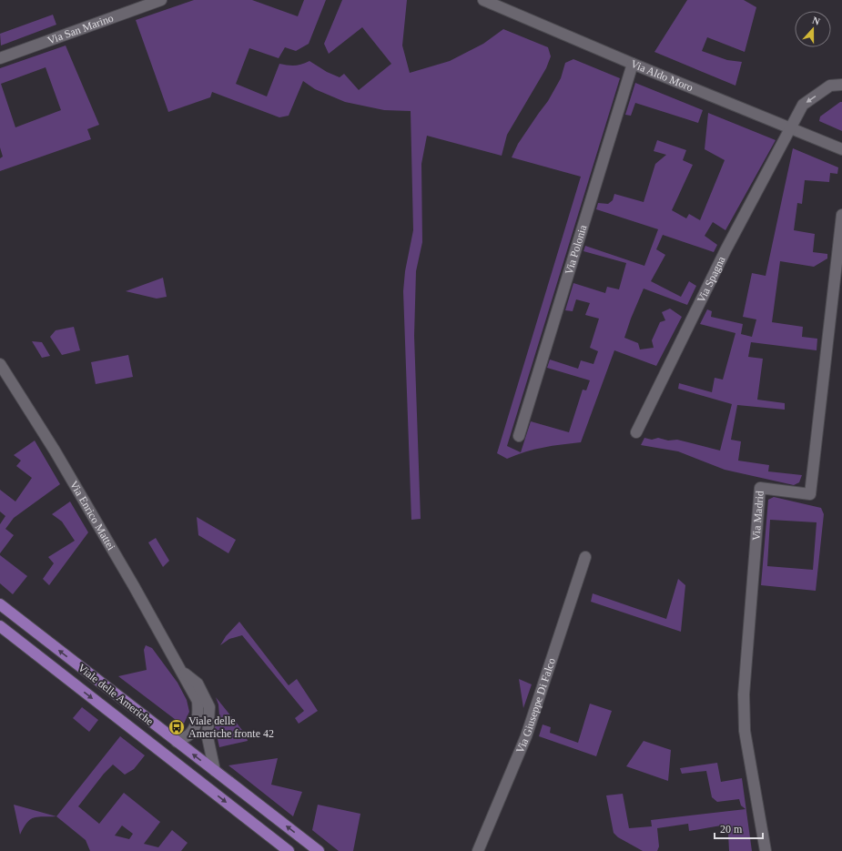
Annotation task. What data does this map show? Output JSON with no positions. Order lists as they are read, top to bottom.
{
  "streets": {
    "main road": ["Viale delle Americhe"],
    "street": [
      "Via San Marino",
      "Via Aldo Moro",
      "Via Polonia",
      "Via Spagna",
      "Via Enrico Mattei",
      "Via Madrid",
      "Via Giuseppe Di Falco"
    ]
  },
  "crossings": [
    ["Via Aldo Moro", "Via Polonia"],
    ["Via Aldo Moro", "Via Spagna"],
    ["Via Enrico Mattei", "Viale delle Americhe"]
  ],
  "places": {
    "bus stop": ["Viale delle Americhe fronte 42"]
  },
  "scale_bar": "20 m",
  "north": "top"
}
